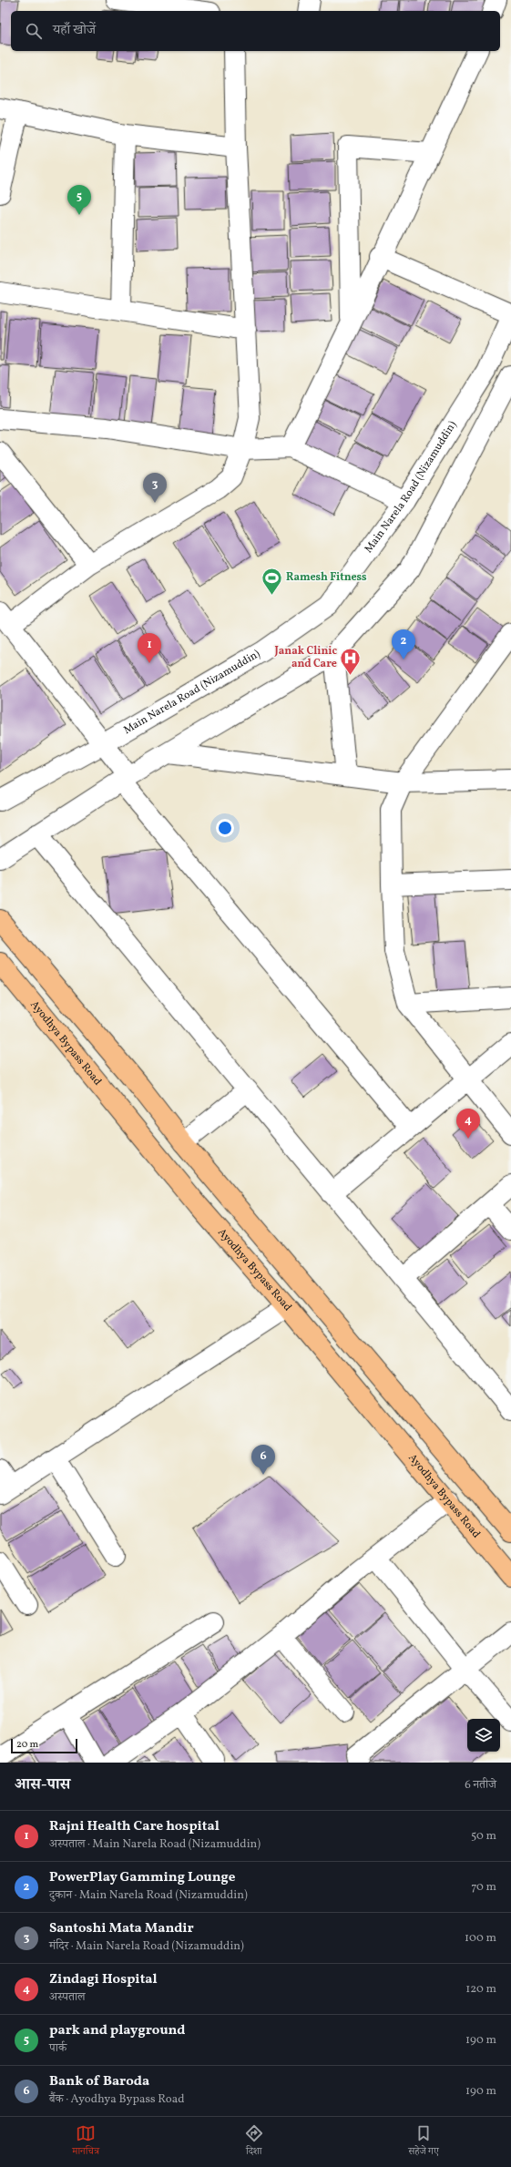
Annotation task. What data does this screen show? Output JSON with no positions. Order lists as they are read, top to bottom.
{
  "streets": {
    "main road": ["Ayodhya Bypass Road"],
    "street": ["Main Narela Road (Nizamuddin)"]
  },
  "places": {
    "sports": ["Ramesh Fitness"],
    "hospital": ["Janak Clinic and Care"]
  },
  "scale_bar": "20 m",
  "page": {
    "search": "यहाँ खोजें",
    "pins": [
      "5",
      "3",
      "2",
      "1",
      "4",
      "6"
    ],
    "scale": "20 m",
    "heading": ["आस-पास", "6 नतीजे"],
    "list": [
      {
        "mark": "1",
        "name": "Rajni Health Care hospital",
        "note": "अस्पताल · Main Narela Road (Nizamuddin)",
        "value": "50 m"
      },
      {
        "mark": "2",
        "name": "PowerPlay Gamming Lounge",
        "note": "दुकान · Main Narela Road (Nizamuddin)",
        "value": "70 m"
      },
      {
        "mark": "3",
        "name": "Santoshi Mata Mandir",
        "note": "मंदिर · Main Narela Road (Nizamuddin)",
        "value": "100 m"
      },
      {
        "mark": "4",
        "name": "Zindagi Hospital",
        "note": "अस्पताल",
        "value": "120 m"
      },
      {
        "mark": "5",
        "name": "park and playground",
        "note": "पार्क",
        "value": "190 m"
      },
      {
        "mark": "6",
        "name": "Bank of Baroda",
        "note": "बैंक · Ayodhya Bypass Road",
        "value": "190 m"
      }
    ],
    "nav": ["मानचित्र", "दिशा", "सहेजे गए"]
  }
}
